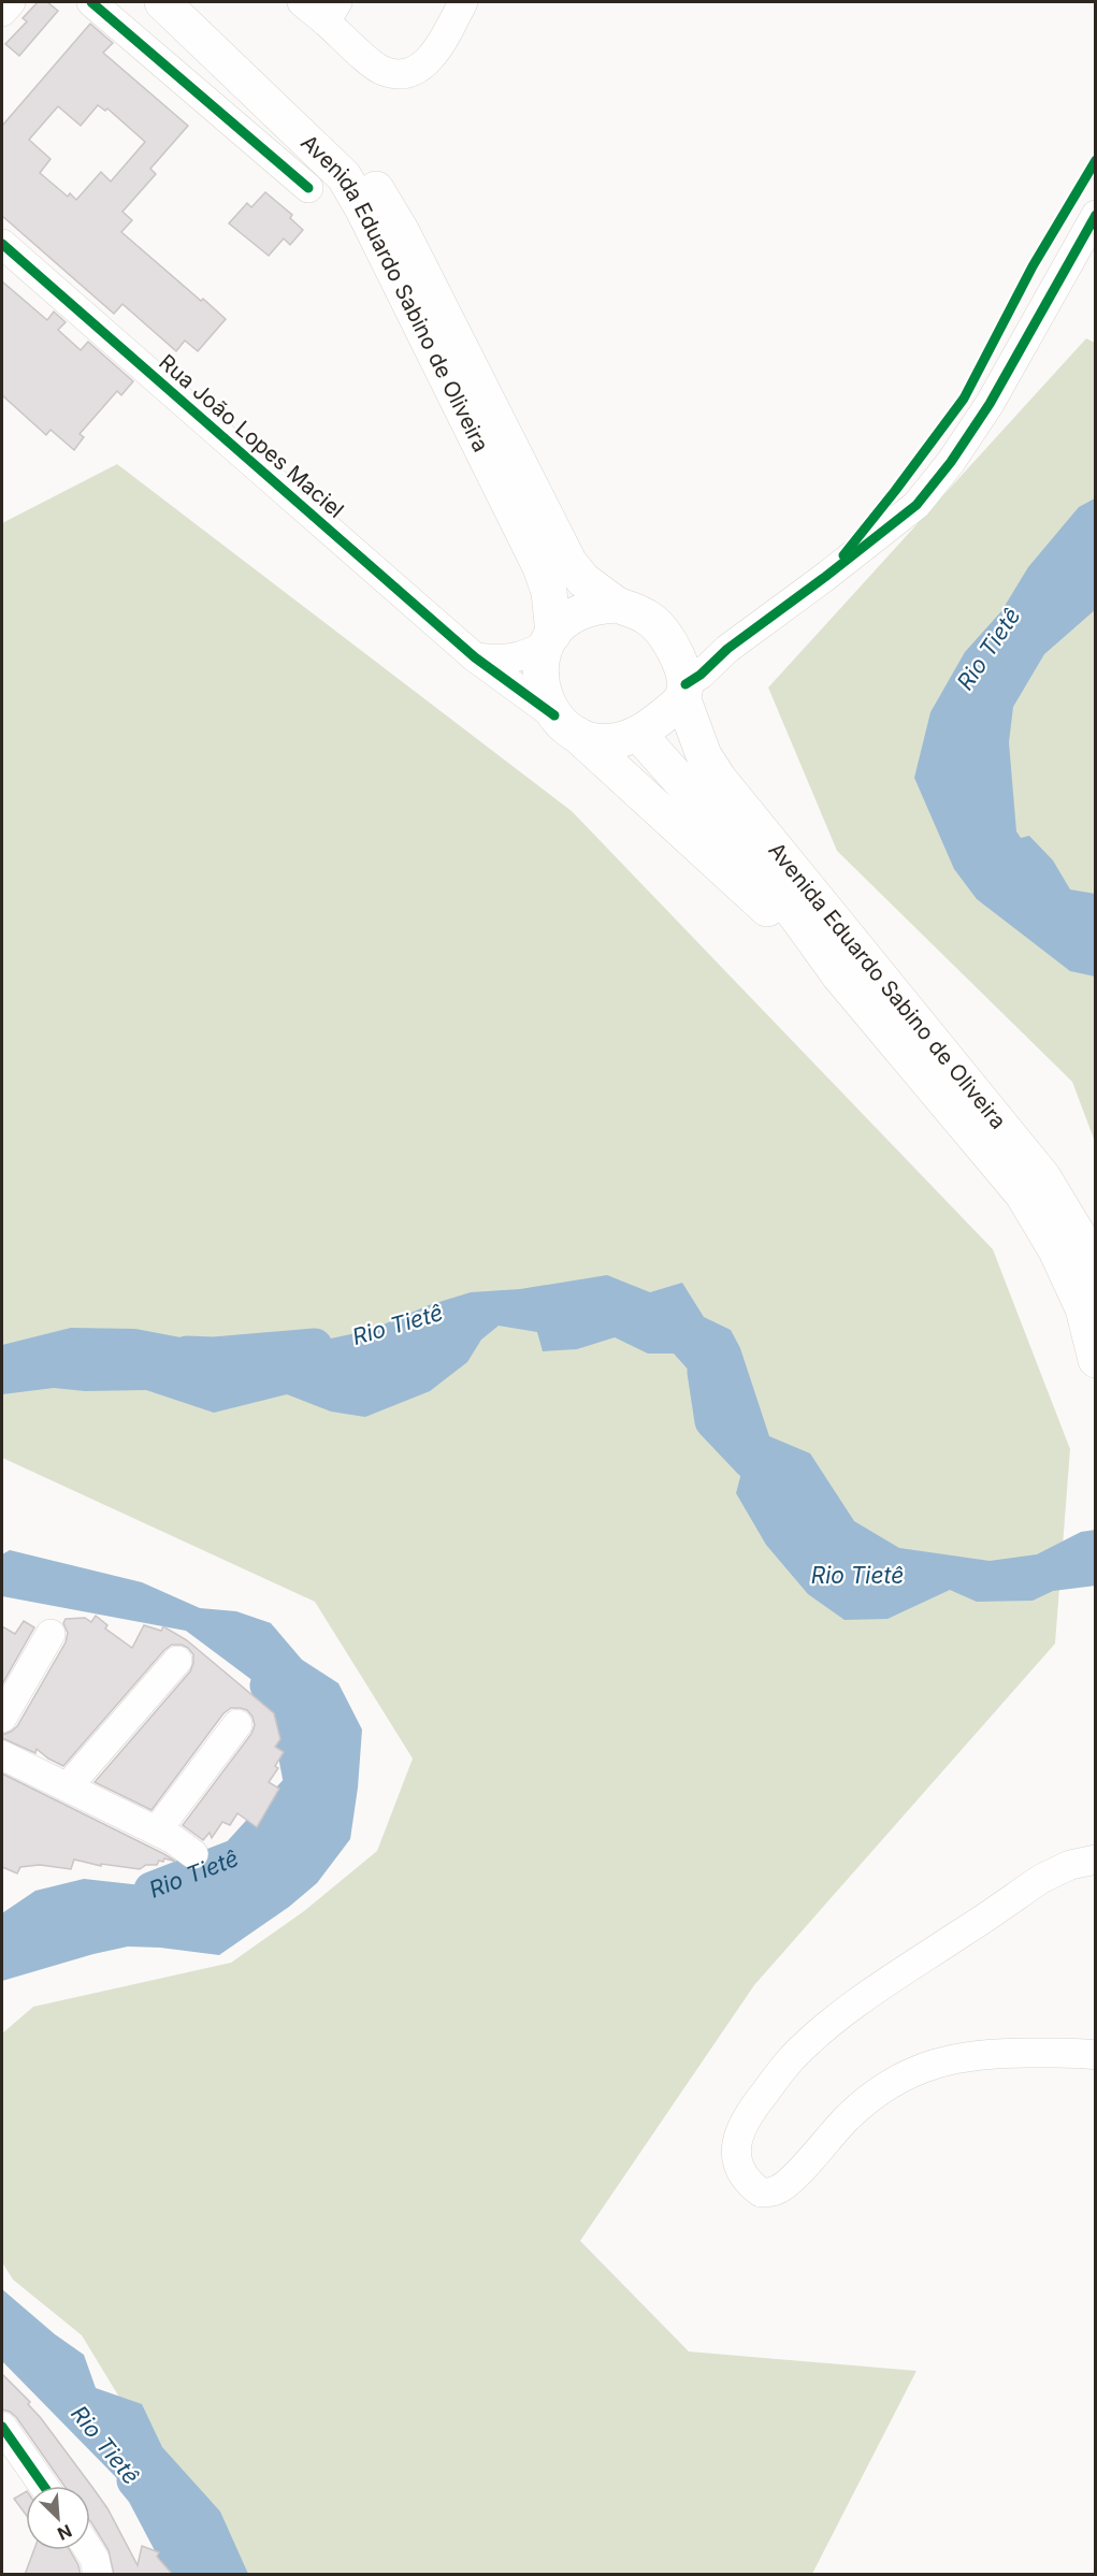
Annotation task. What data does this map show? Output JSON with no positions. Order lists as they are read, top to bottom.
{
  "streets": {
    "main road": ["Avenida Eduardo Sabino de Oliveira"],
    "street": ["Rua João Lopes Maciel"]
  },
  "crossings": [
    ["Avenida Eduardo Sabino de Oliveira", "Rua João Lopes Maciel"]
  ],
  "water": ["Rio Tietê"],
  "north": "bottom right"
}
